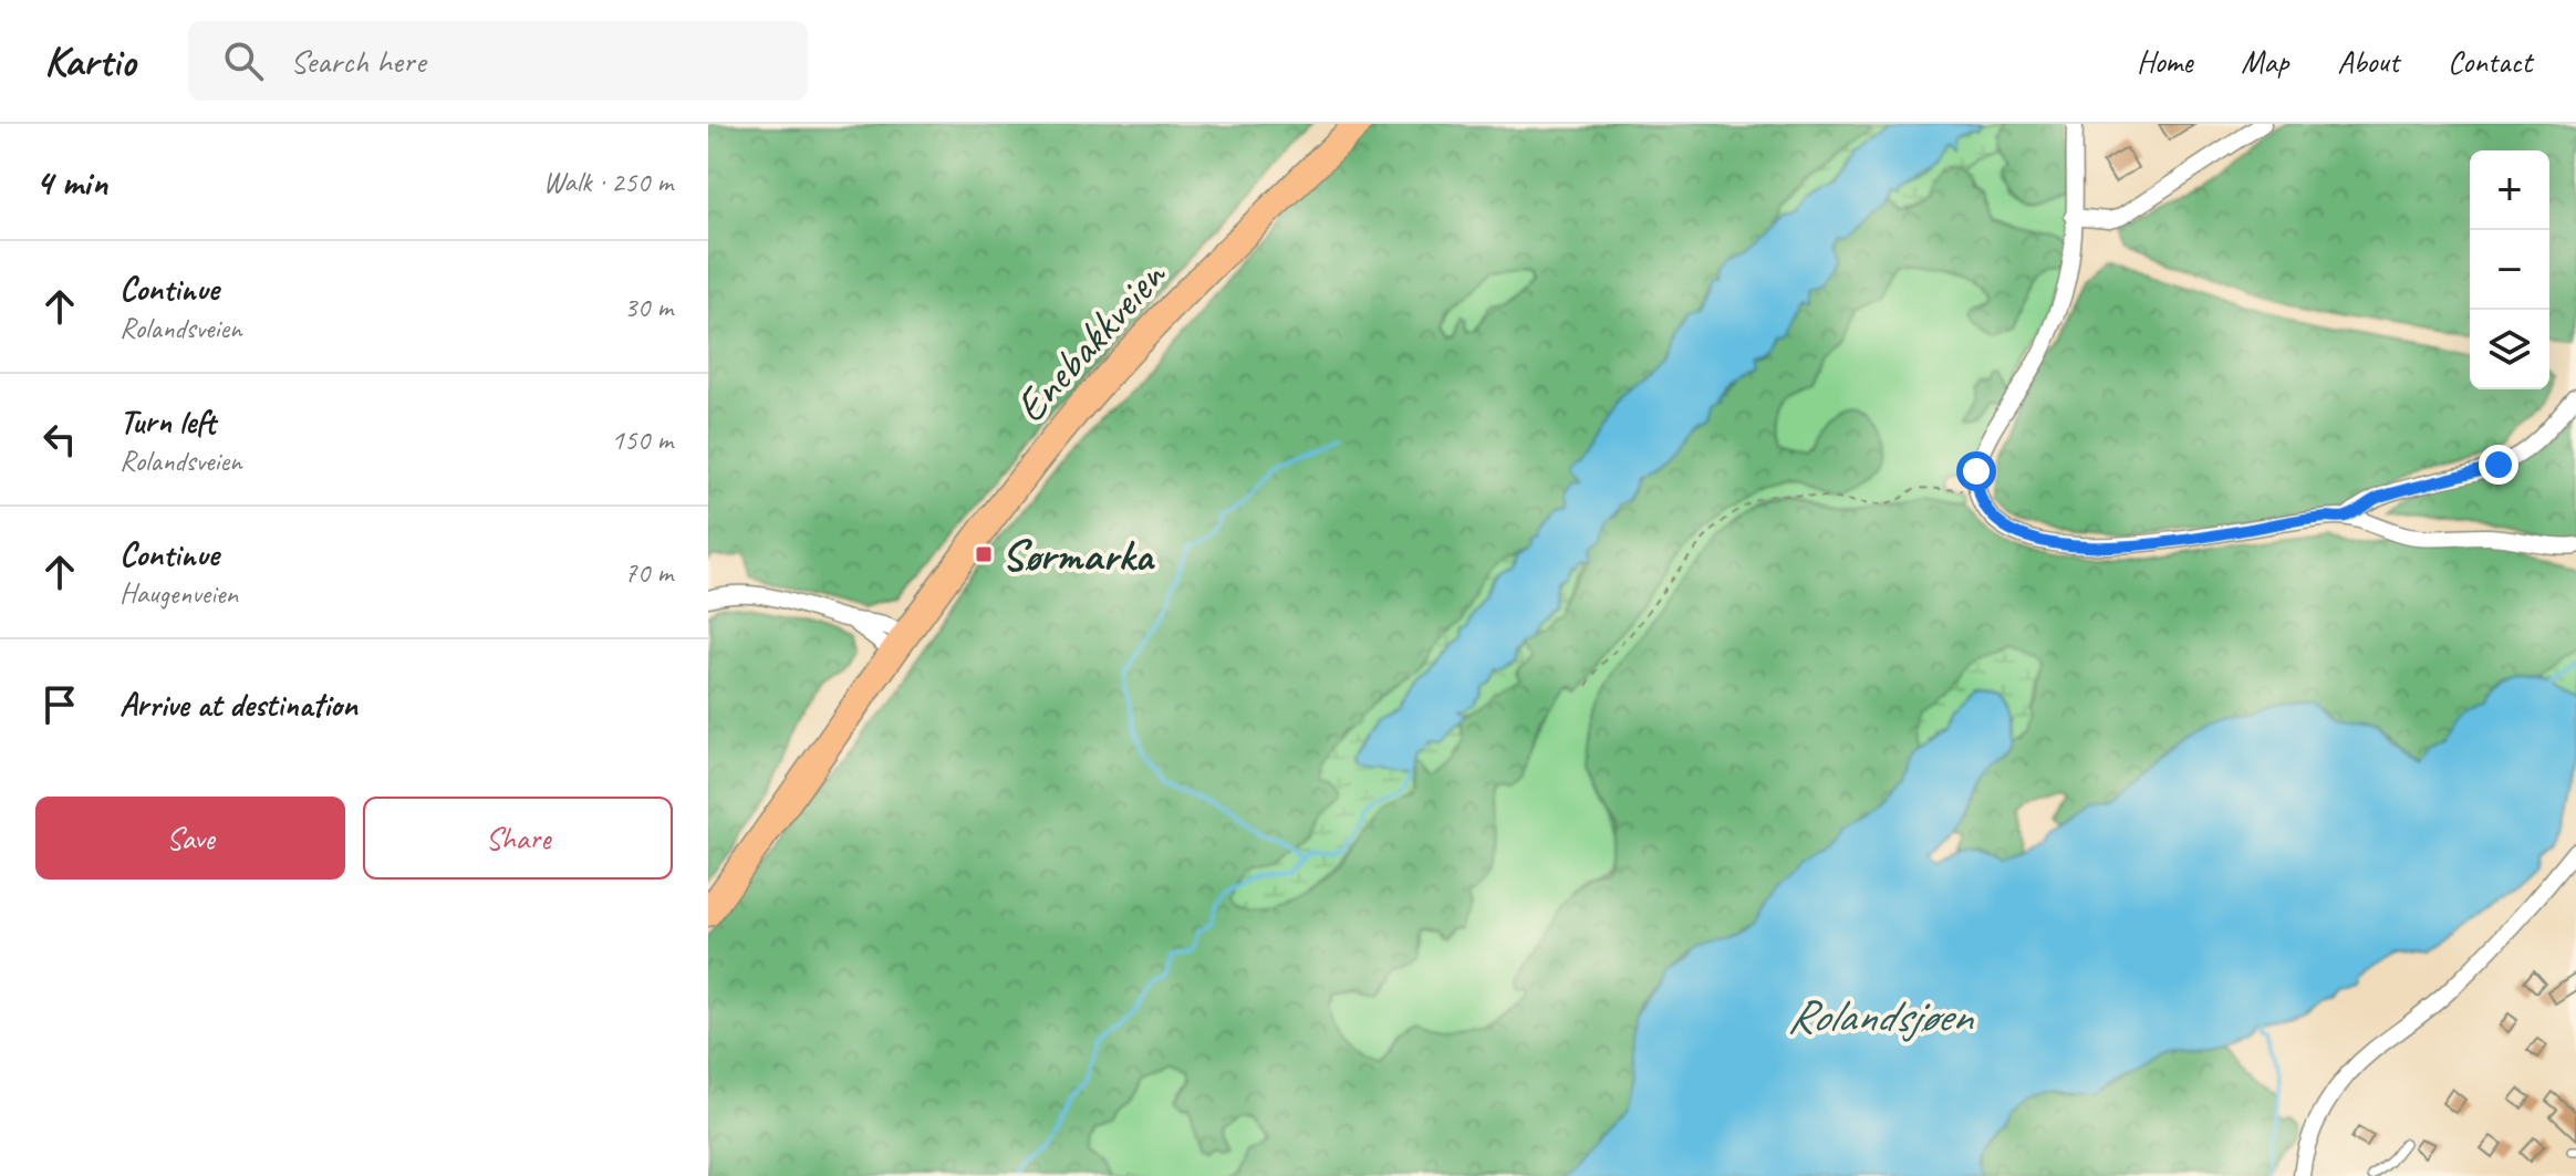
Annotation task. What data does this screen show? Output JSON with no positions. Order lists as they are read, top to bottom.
{
  "streets": {
    "main road": ["Enebakkveien"]
  },
  "water": ["Rolandsjøen"],
  "places": {
    "transit": ["Sørmarka"]
  },
  "page": {
    "header": "Kartio",
    "search": "Search here",
    "nav": [
      "Home",
      "Map",
      "About",
      "Contact"
    ],
    "heading": ["4 min", "Walk · 250 m"],
    "map_buttons": ["+", "−"],
    "list": [
      ["Continue", "Rolandsveien", "30 m"],
      ["Turn left", "Rolandsveien", "150 m"],
      ["Continue", "Haugenveien", "70 m"],
      "Arrive at destination"
    ],
    "buttons": ["Save", "Share"]
  }
}
